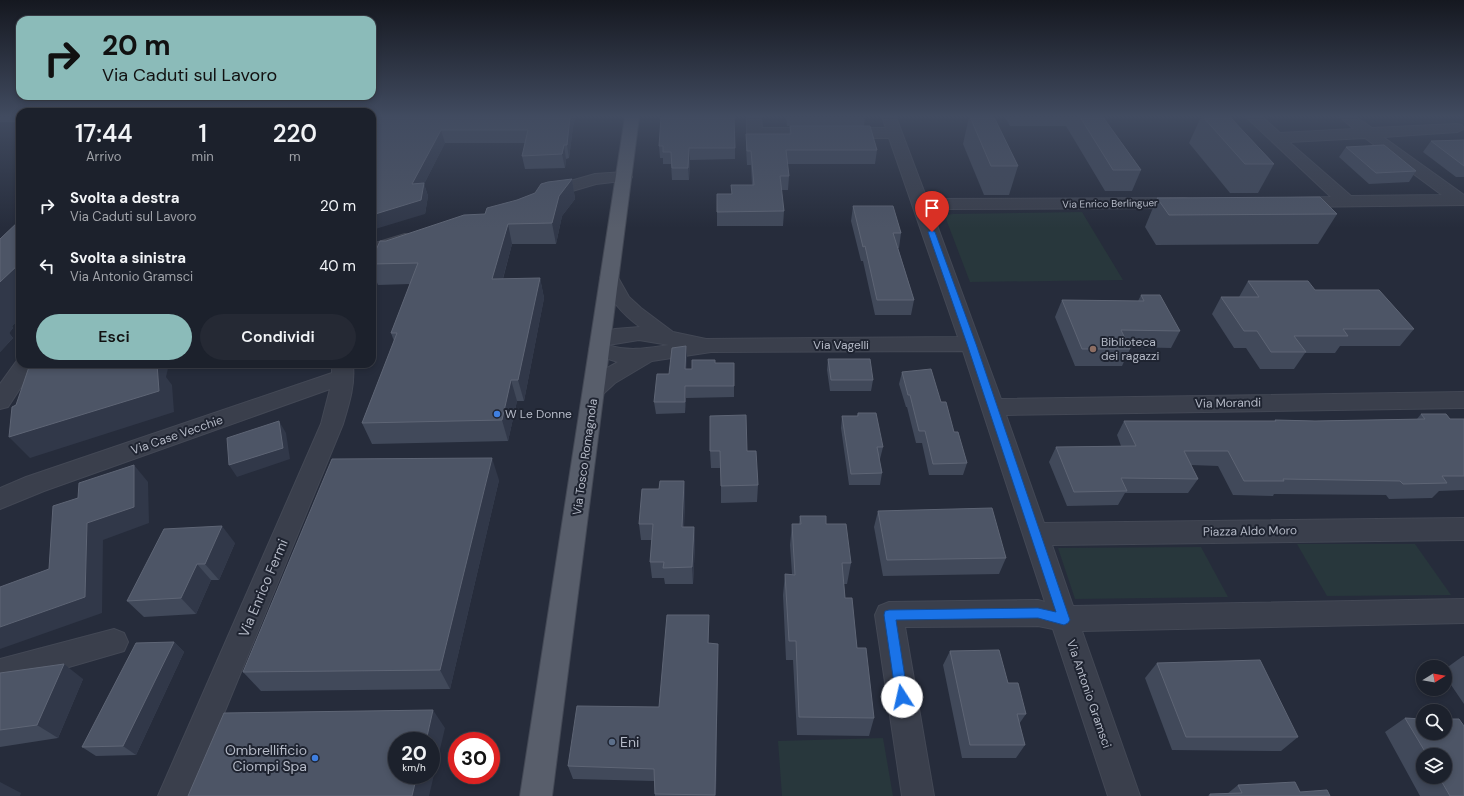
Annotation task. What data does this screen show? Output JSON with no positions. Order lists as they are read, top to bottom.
{
  "streets": {
    "main road": ["Via Tosco Romagnola"],
    "street": [
      "Via Enrico Berlinguer",
      "Via Vagelli",
      "Via Morandi",
      "Via Case Vecchie",
      "Piazza Aldo Moro",
      "Via Enrico Fermi",
      "Via Antonio Gramsci"
    ]
  },
  "crossings": [
    ["Via Enrico Berlinguer", "Via Antonio Gramsci"],
    ["Via Vagelli", "Via Tosco Romagnola"],
    ["Via Vagelli", "Via Antonio Gramsci"],
    ["Via Morandi", "Via Antonio Gramsci"],
    ["Via Case Vecchie", "Via Enrico Fermi"],
    ["Piazza Aldo Moro", "Via Antonio Gramsci"]
  ],
  "places": [
    "Biblioteca dei ragazzi",
    "W Le Donne",
    "Eni",
    "Ombrellificio Ciompi Spa"
  ],
  "north": "right",
  "page": {
    "turn": ["20 m", "Via Caduti sul Lavoro"],
    "eta": [
      "17:44",
      "Arrivo",
      "1",
      "min",
      "220",
      "m"
    ],
    "list": [
      {
        "name": "Svolta a destra",
        "note": "Via Caduti sul Lavoro",
        "value": "20 m"
      },
      {
        "name": "Svolta a sinistra",
        "note": "Via Antonio Gramsci",
        "value": "40 m"
      }
    ],
    "buttons": ["Esci", "Condividi"],
    "speed": "20 km/h",
    "limit": "30"
  }
}
